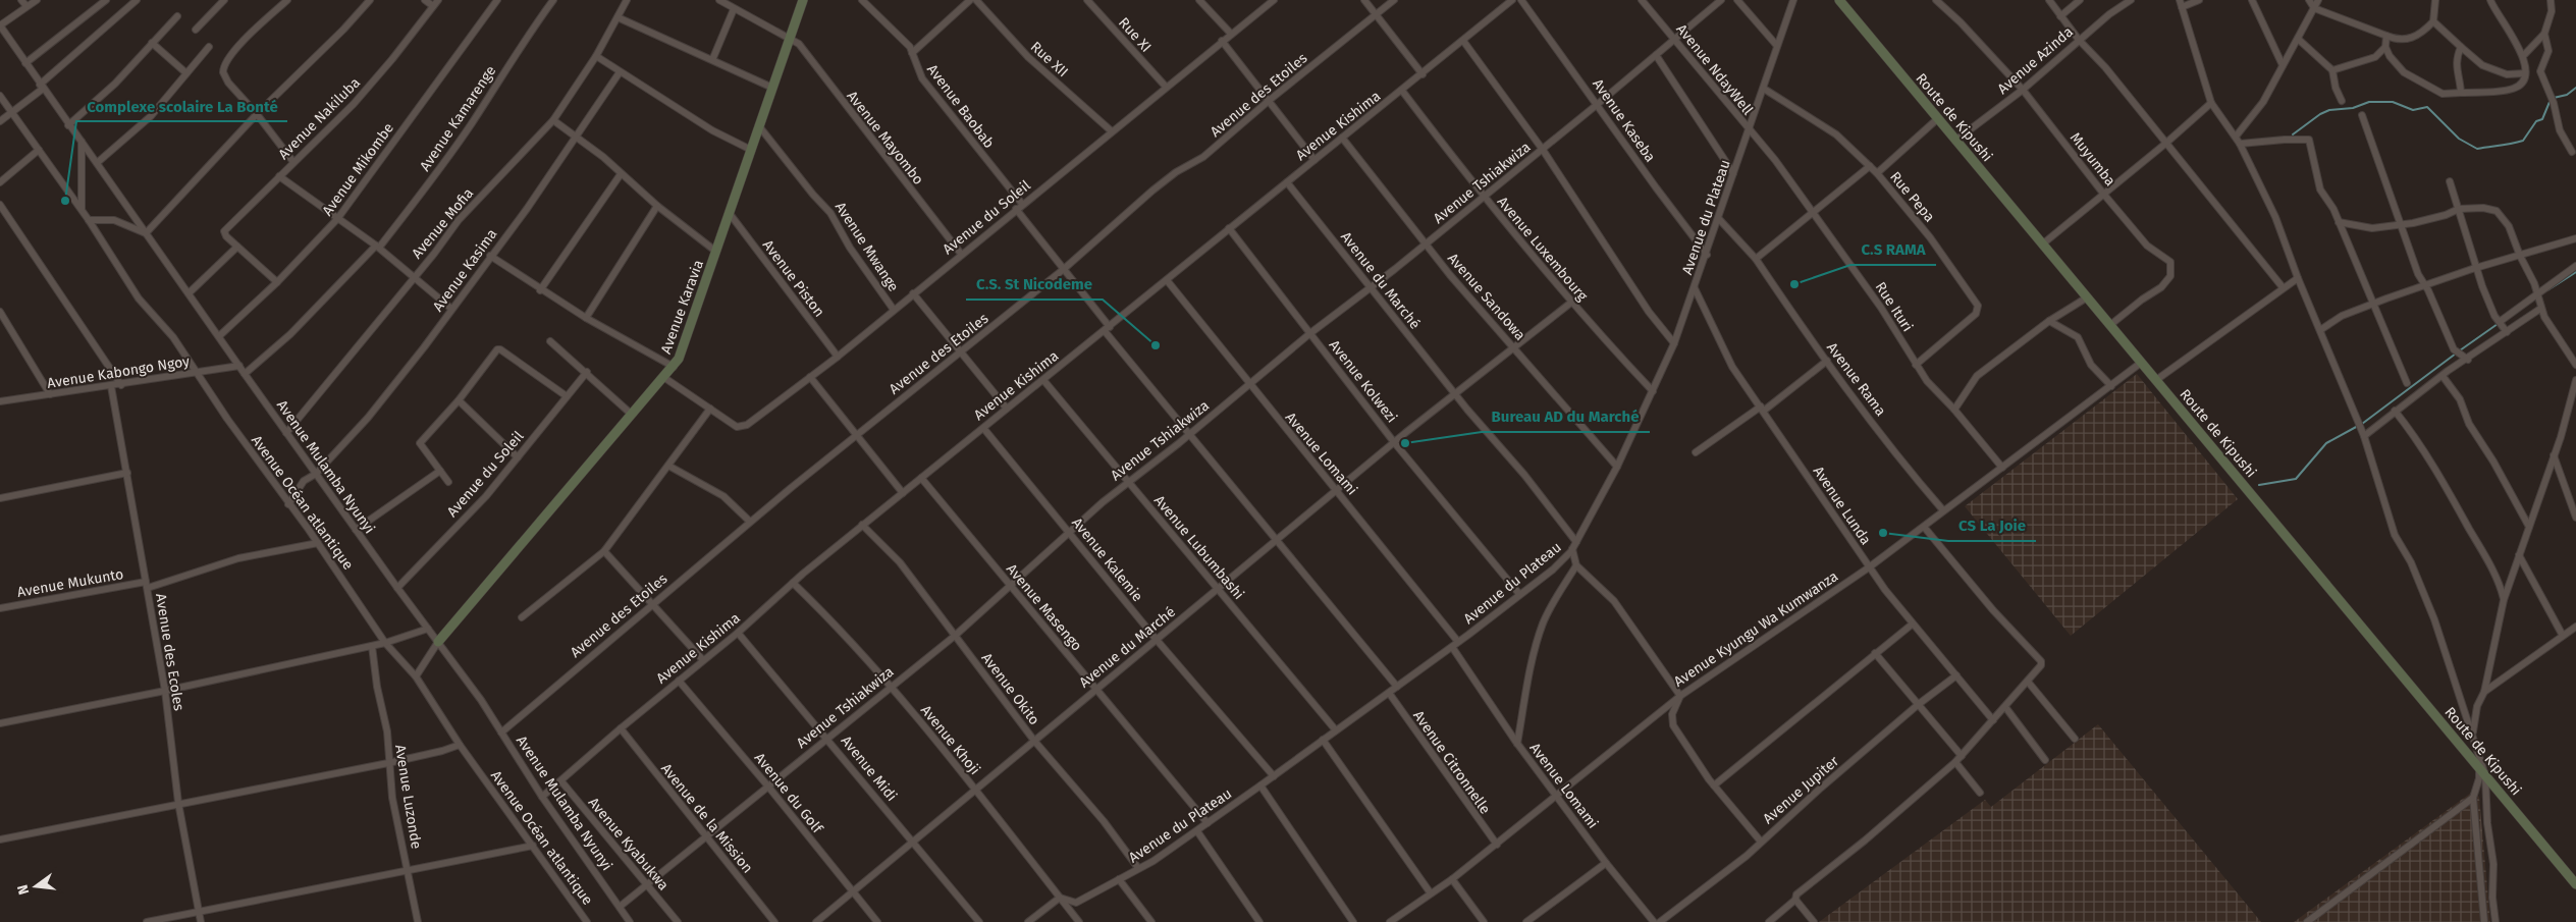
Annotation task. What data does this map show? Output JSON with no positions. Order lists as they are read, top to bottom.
{
  "streets": {
    "main road": ["Route de Kipushi", "Avenue Karavia"],
    "street": [
      "Rue XI",
      "Rue XII",
      "Avenue Azinda",
      "Avenue NdayWell",
      "Avenue des Etoiles",
      "Avenue Baobab",
      "Avenue Nakiluba",
      "Avenue Kamarenge",
      "Avenue Kaseba",
      "Avenue Kishima",
      "Avenue Mayombo",
      "Muyumba",
      "Avenue Mikombe",
      "Avenue Tshiakwiza",
      "Rue Pepa",
      "Avenue du Soleil",
      "Avenue du Plateau",
      "Avenue Mofia",
      "Avenue Mwange",
      "Avenue Luxembourg",
      "Avenue Kasima",
      "Avenue Piston",
      "Avenue du Marché",
      "Avenue Sandowa",
      "Rue Ituri",
      "Avenue Kabongo Ngoy",
      "Avenue Rama",
      "Avenue Kolwezi",
      "Avenue Lomami",
      "Avenue Mulamba Nyunyi",
      "Avenue Océan atlantique",
      "Avenue Lunda",
      "Avenue Lubumbashi",
      "Avenue Kalemie",
      "Avenue Mukunto",
      "Avenue Masengo",
      "Avenue Kyungu Wa Kumwanza",
      "Avenue des Ecoles",
      "Avenue Okito",
      "Avenue Khoji",
      "Avenue Citronnelle",
      "Avenue Midi",
      "Avenue Jupiter",
      "Avenue du Golf",
      "Avenue Luzonde",
      "Avenue de la Mission",
      "Avenue Kyabukwa"
    ]
  },
  "crossings": [
    ["Rue XI", "Avenue du Soleil"],
    ["Rue XII", "Avenue du Soleil"],
    ["Avenue Azinda", "Route de Kipushi"],
    ["Avenue Azinda", "Muyumba"],
    ["Avenue NdayWell", "Avenue Tshiakwiza"],
    ["Avenue NdayWell", "Avenue du Plateau"],
    ["Avenue NdayWell", "Rue Ituri"],
    ["Avenue des Etoiles", "Avenue Mulamba Nyunyi"],
    ["Avenue Baobab", "Avenue du Soleil"],
    ["Route de Kipushi", "Muyumba"],
    ["Route de Kipushi", "Rue Pepa"],
    ["Route de Kipushi", "Avenue Kyungu Wa Kumwanza"],
    ["Avenue Kamarenge", "Avenue Mulamba Nyunyi"],
    ["Avenue Kaseba", "Avenue Tshiakwiza"],
    ["Avenue Kaseba", "Avenue du Plateau"],
    ["Avenue Kishima", "Avenue Luxembourg"],
    ["Avenue Kishima", "Avenue du Marché"],
    ["Avenue Kishima", "Avenue Sandowa"],
    ["Avenue Kishima", "Avenue Kolwezi"],
    ["Avenue Kishima", "Avenue Lomami"],
    ["Avenue Kishima", "Avenue Mulamba Nyunyi"],
    ["Avenue Kishima", "Avenue Lubumbashi"],
    ["Avenue Kishima", "Avenue Kalemie"],
    ["Avenue Kishima", "Avenue Masengo"],
    ["Avenue Kishima", "Avenue Okito"],
    ["Avenue Kishima", "Avenue Khoji"],
    ["Avenue Kishima", "Avenue Midi"],
    ["Avenue Kishima", "Avenue du Golf"],
    ["Avenue Kishima", "Avenue de la Mission"],
    ["Avenue Kishima", "Avenue Kyabukwa"],
    ["Avenue Mayombo", "Avenue du Soleil"],
    ["Avenue Mayombo", "Avenue Karavia"],
    ["Avenue Mikombe", "Avenue Mulamba Nyunyi"],
    ["Avenue Tshiakwiza", "Avenue Luxembourg"],
    ["Avenue Tshiakwiza", "Avenue du Marché"],
    ["Avenue Tshiakwiza", "Avenue Sandowa"],
    ["Avenue Tshiakwiza", "Avenue Kolwezi"],
    ["Avenue Tshiakwiza", "Avenue Lomami"],
    ["Avenue Tshiakwiza", "Avenue Mulamba Nyunyi"],
    ["Avenue Tshiakwiza", "Avenue Lubumbashi"],
    ["Avenue Tshiakwiza", "Avenue Kalemie"],
    ["Avenue Tshiakwiza", "Avenue Masengo"],
    ["Avenue Tshiakwiza", "Avenue Okito"],
    ["Avenue Tshiakwiza", "Avenue Khoji"],
    ["Avenue Tshiakwiza", "Avenue Midi"],
    ["Avenue Tshiakwiza", "Avenue du Golf"],
    ["Avenue Tshiakwiza", "Avenue de la Mission"],
    ["Avenue Tshiakwiza", "Avenue Kyabukwa"],
    ["Rue Pepa", "Rue Ituri"],
    ["Avenue du Soleil", "Avenue Mwange"],
    ["Avenue du Soleil", "Avenue Piston"],
    ["Avenue du Soleil", "Avenue Karavia"],
    ["Avenue du Soleil", "Avenue Mulamba Nyunyi"],
    ["Avenue du Plateau", "Avenue Luxembourg"],
    ["Avenue du Plateau", "Avenue du Marché"],
    ["Avenue du Plateau", "Avenue Sandowa"],
    ["Avenue du Plateau", "Rue Ituri"],
    ["Avenue du Plateau", "Avenue Rama"],
    ["Avenue du Plateau", "Avenue Kolwezi"],
    ["Avenue du Plateau", "Avenue Lomami"],
    ["Avenue du Plateau", "Avenue Lunda"],
    ["Avenue du Plateau", "Avenue Lubumbashi"],
    ["Avenue du Plateau", "Avenue Kalemie"],
    ["Avenue du Plateau", "Avenue Masengo"],
    ["Avenue du Plateau", "Avenue Okito"],
    ["Avenue du Plateau", "Avenue Khoji"],
    ["Avenue du Plateau", "Avenue Citronnelle"],
    ["Avenue Mofia", "Avenue Mulamba Nyunyi"],
    ["Avenue Mwange", "Avenue Karavia"],
    ["Avenue Luxembourg", "Avenue du Marché"],
    ["Avenue Kasima", "Avenue Mulamba Nyunyi"],
    ["Avenue Kasima", "Avenue Océan atlantique"],
    ["Avenue Piston", "Avenue Karavia"],
    ["Avenue du Marché", "Avenue Sandowa"],
    ["Avenue du Marché", "Avenue Kolwezi"],
    ["Avenue du Marché", "Avenue Lomami"],
    ["Avenue du Marché", "Avenue Lubumbashi"],
    ["Avenue du Marché", "Avenue Kalemie"],
    ["Avenue du Marché", "Avenue Masengo"],
    ["Avenue du Marché", "Avenue Okito"],
    ["Avenue du Marché", "Avenue Khoji"],
    ["Avenue du Marché", "Avenue Midi"],
    ["Avenue du Marché", "Avenue du Golf"],
    ["Avenue Karavia", "Avenue Mulamba Nyunyi"],
    ["Rue Ituri", "Avenue Kyungu Wa Kumwanza"],
    ["Avenue Kabongo Ngoy", "Avenue Mulamba Nyunyi"],
    ["Avenue Kabongo Ngoy", "Avenue Océan atlantique"],
    ["Avenue Kabongo Ngoy", "Avenue des Ecoles"],
    ["Avenue Rama", "Avenue Kyungu Wa Kumwanza"],
    ["Avenue Lomami", "Avenue Kyungu Wa Kumwanza"],
    ["Avenue Océan atlantique", "Avenue Mukunto"],
    ["Avenue Lunda", "Avenue Kyungu Wa Kumwanza"],
    ["Avenue Lunda", "Avenue Jupiter"],
    ["Avenue Mukunto", "Avenue des Ecoles"],
    ["Avenue Kyungu Wa Kumwanza", "Avenue Citronnelle"]
  ],
  "places": [
    "Complexe scolaire La Bonté",
    "C.S RAMA",
    "C.S. St Nicodeme",
    "Bureau AD du Marché",
    "CS La Joie"
  ],
  "north": "left"
}
